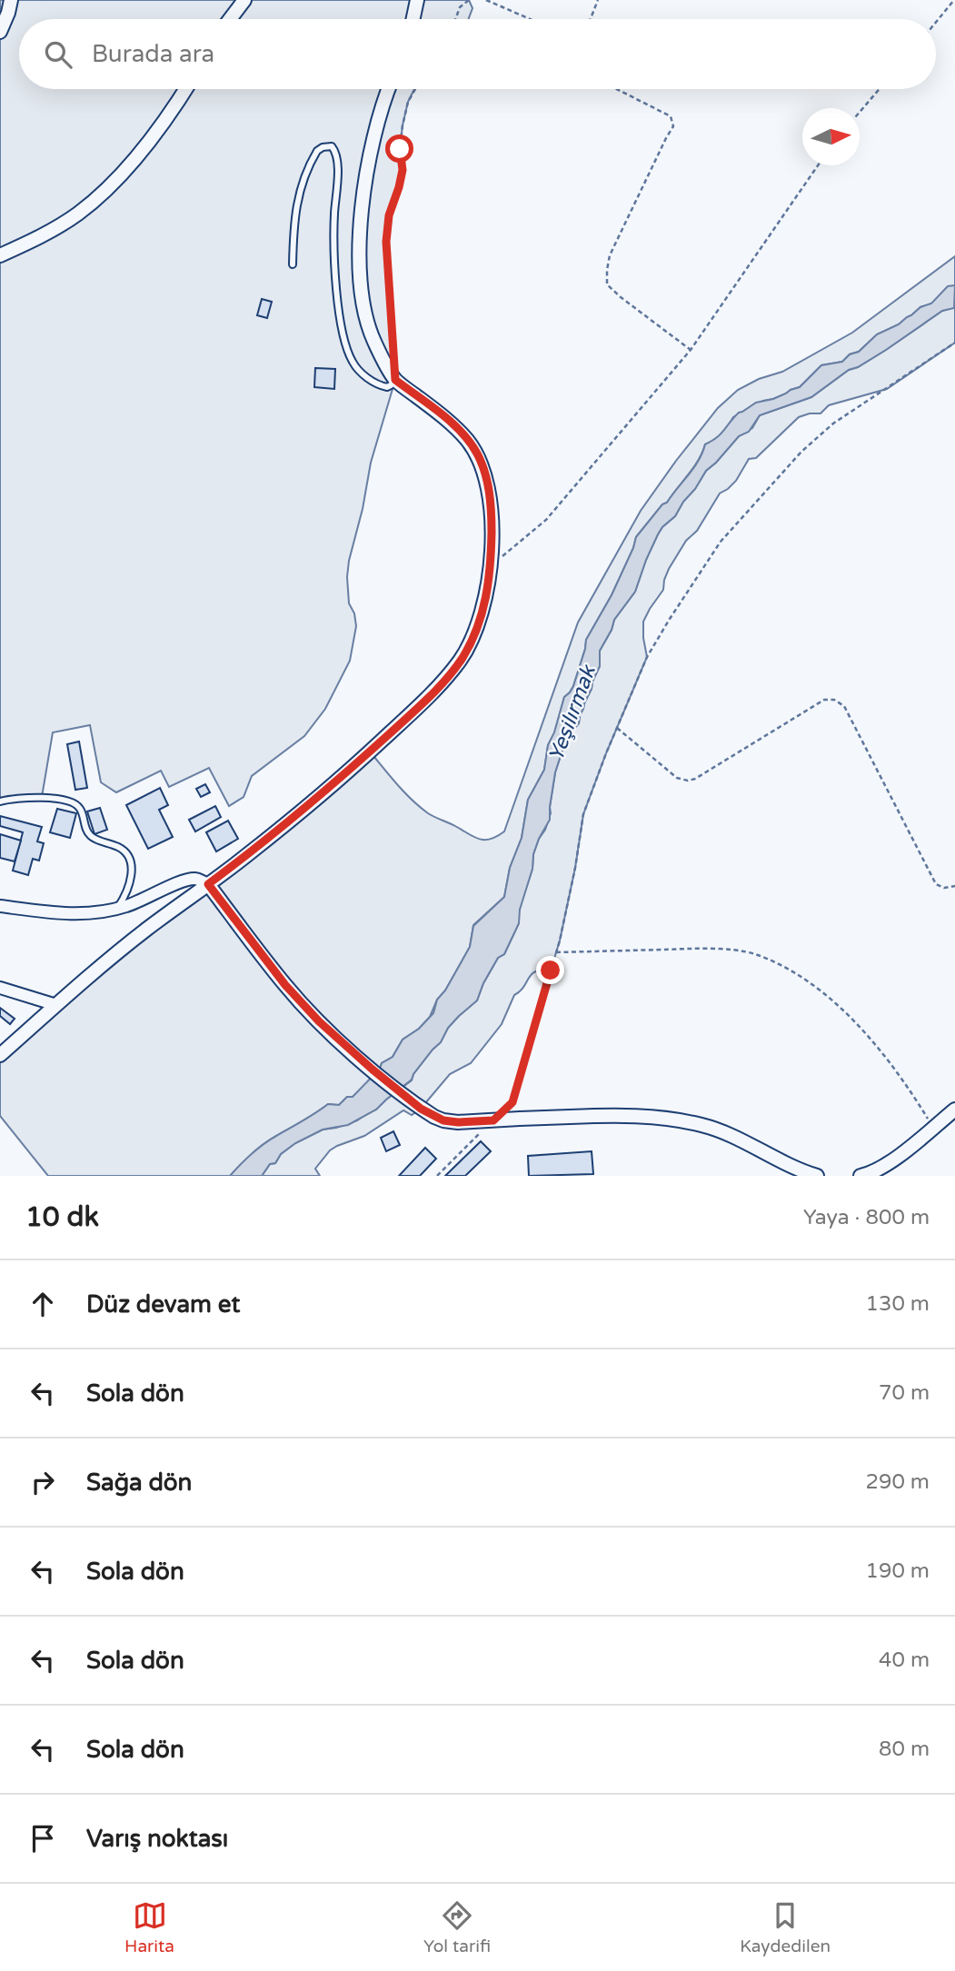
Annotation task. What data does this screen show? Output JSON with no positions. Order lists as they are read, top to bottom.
{
  "water": ["Yeşilırmak"],
  "north": "right",
  "page": {
    "search": "Burada ara",
    "heading": ["10 dk", "Yaya · 800 m"],
    "list": [
      ["Düz devam et", "130 m"],
      ["Sola dön", "70 m"],
      ["Sağa dön", "290 m"],
      ["Sola dön", "190 m"],
      ["Sola dön", "40 m"],
      ["Sola dön", "80 m"],
      "Varış noktası"
    ],
    "nav": ["Harita", "Yol tarifi", "Kaydedilen"]
  }
}
